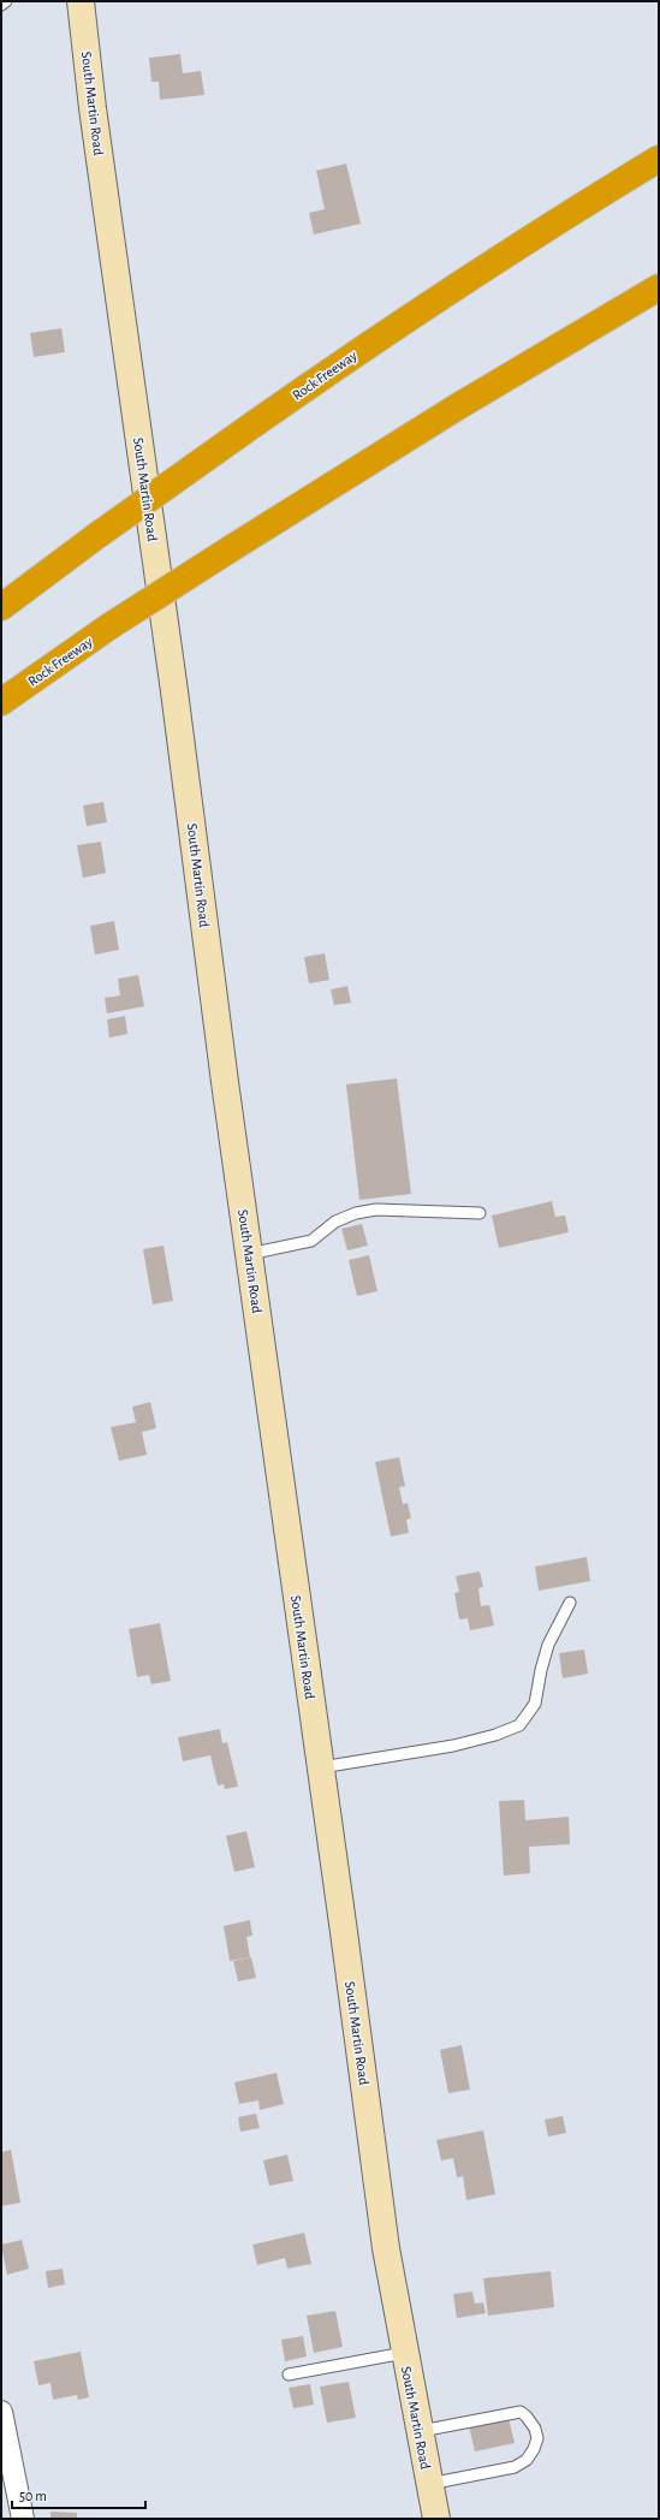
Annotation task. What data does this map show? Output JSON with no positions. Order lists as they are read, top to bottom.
{
  "streets": {
    "highway": ["Rock Freeway"],
    "street": ["South Martin Road"]
  },
  "scale_bar": "50 m"
}
